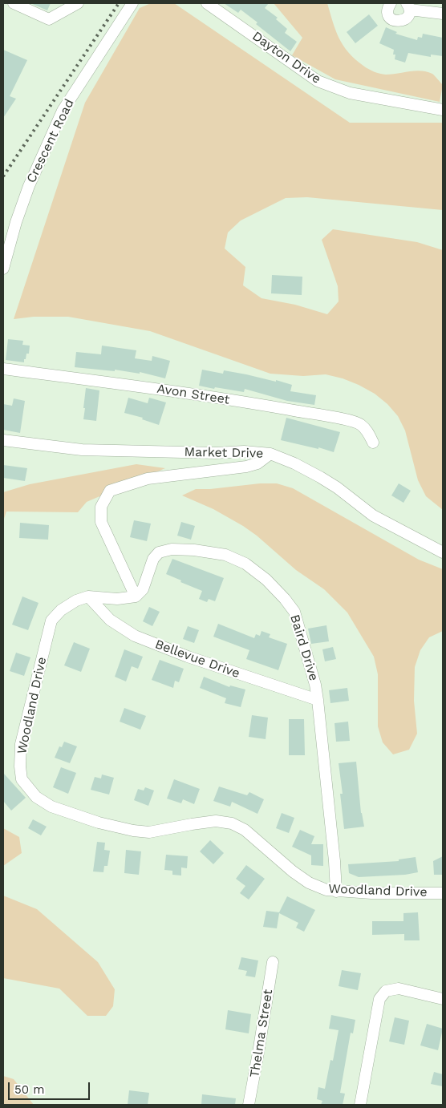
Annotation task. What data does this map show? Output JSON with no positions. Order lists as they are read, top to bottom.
{
  "streets": {
    "street": [
      "Dayton Drive",
      "Crescent Road",
      "Avon Street",
      "Market Drive",
      "Baird Drive",
      "Bellevue Drive",
      "Woodland Drive",
      "Thelma Street"
    ]
  },
  "crossings": [
    ["Baird Drive", "Bellevue Drive"],
    ["Baird Drive", "Woodland Drive"],
    ["Bellevue Drive", "Woodland Drive"]
  ],
  "scale_bar": "50 m"
}
